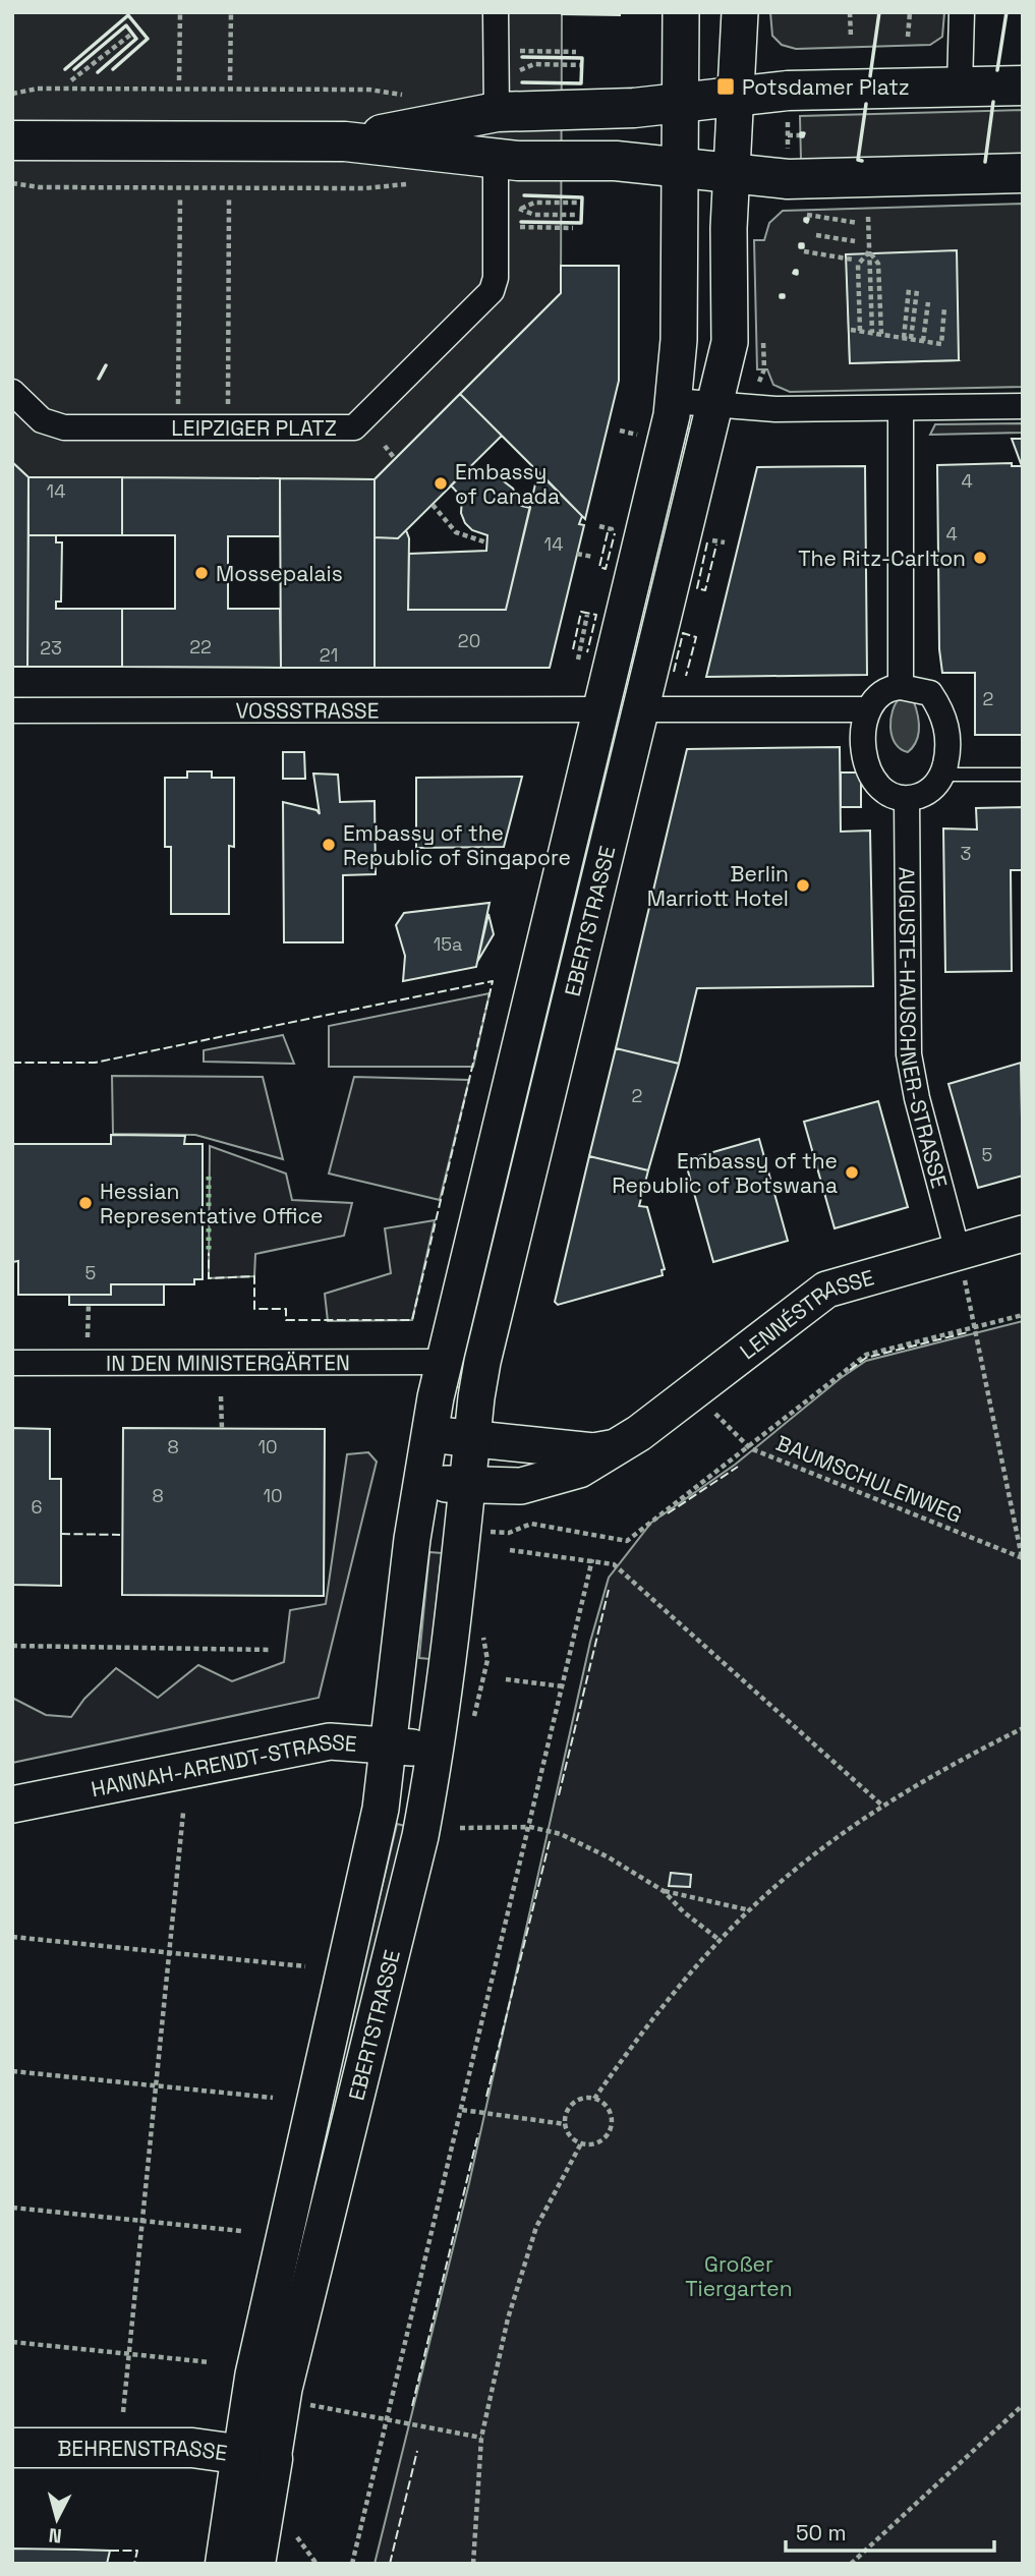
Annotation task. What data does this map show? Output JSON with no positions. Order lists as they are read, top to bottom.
{
  "streets": {
    "main road": [
      "EBERTSTRASSE",
      "LENNÉSTRASSE",
      "HANNAH-ARENDT-STRASSE",
      "BEHRENSTRASSE"
    ],
    "street": [
      "LEIPZIGER PLATZ",
      "VOSSSTRASSE",
      "AUGUSTE-HAUSCHNER-STRASSE",
      "IN DEN MINISTERGÄRTEN"
    ],
    "path": ["BAUMSCHULENWEG"]
  },
  "crossings": [
    ["VOSSSTRASSE", "EBERTSTRASSE"],
    ["EBERTSTRASSE", "LENNÉSTRASSE"],
    ["EBERTSTRASSE", "IN DEN MINISTERGÄRTEN"],
    ["EBERTSTRASSE", "HANNAH-ARENDT-STRASSE"],
    ["EBERTSTRASSE", "BEHRENSTRASSE"],
    ["AUGUSTE-HAUSCHNER-STRASSE", "LENNÉSTRASSE"]
  ],
  "parks": ["Großer Tiergarten"],
  "places": {
    "transit": ["Potsdamer Platz"],
    "other": [
      "Embassy of Canada",
      "The Ritz-Carlton",
      "Mossepalais",
      "Embassy of the Republic of Singapore",
      "Berlin Marriott Hotel",
      "Embassy of the Republic of Botswana",
      "Hessian Representative Office"
    ]
  },
  "house_numbers": [
    "4",
    "14",
    "4",
    "14",
    "20",
    "22",
    "23",
    "21",
    "2",
    "3",
    "15a",
    "2",
    "5",
    "5",
    "8",
    "10",
    "8",
    "10",
    "6"
  ],
  "scale_bar": "50 m",
  "north": "bottom"
}
